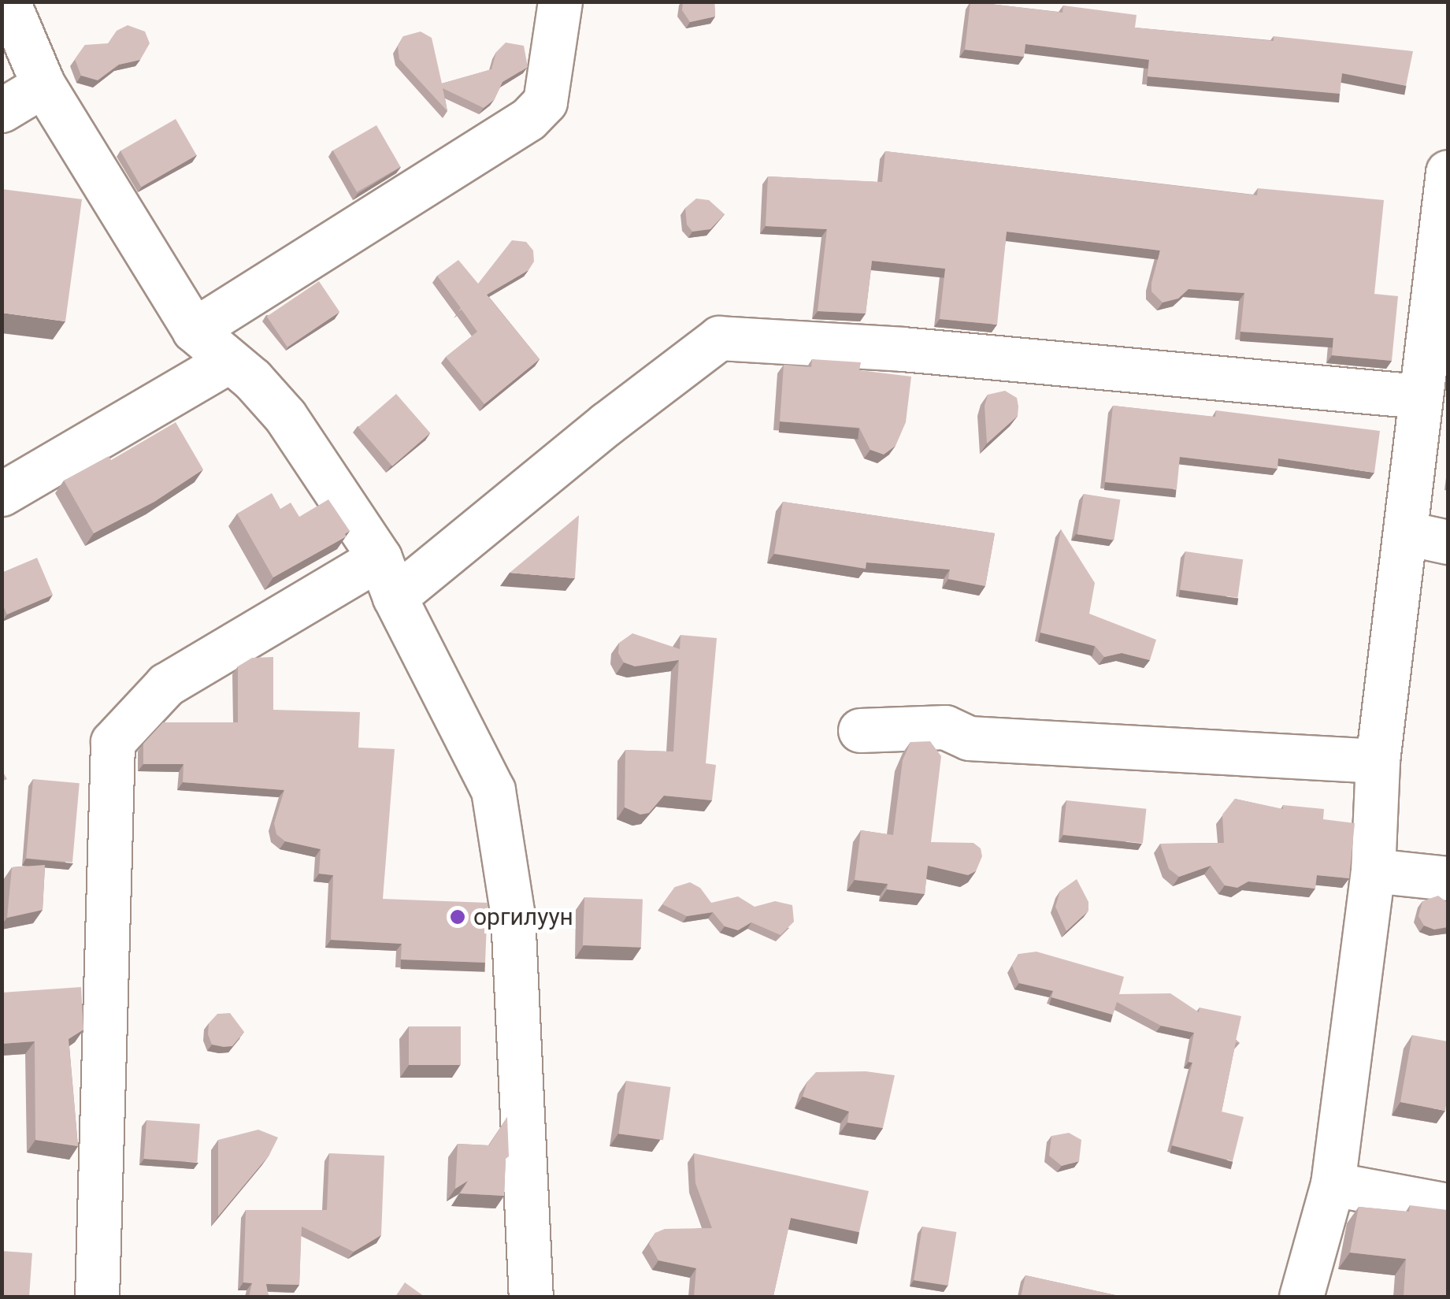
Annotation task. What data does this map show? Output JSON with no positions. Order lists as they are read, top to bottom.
{
  "places": ["оргилуун"]
}
